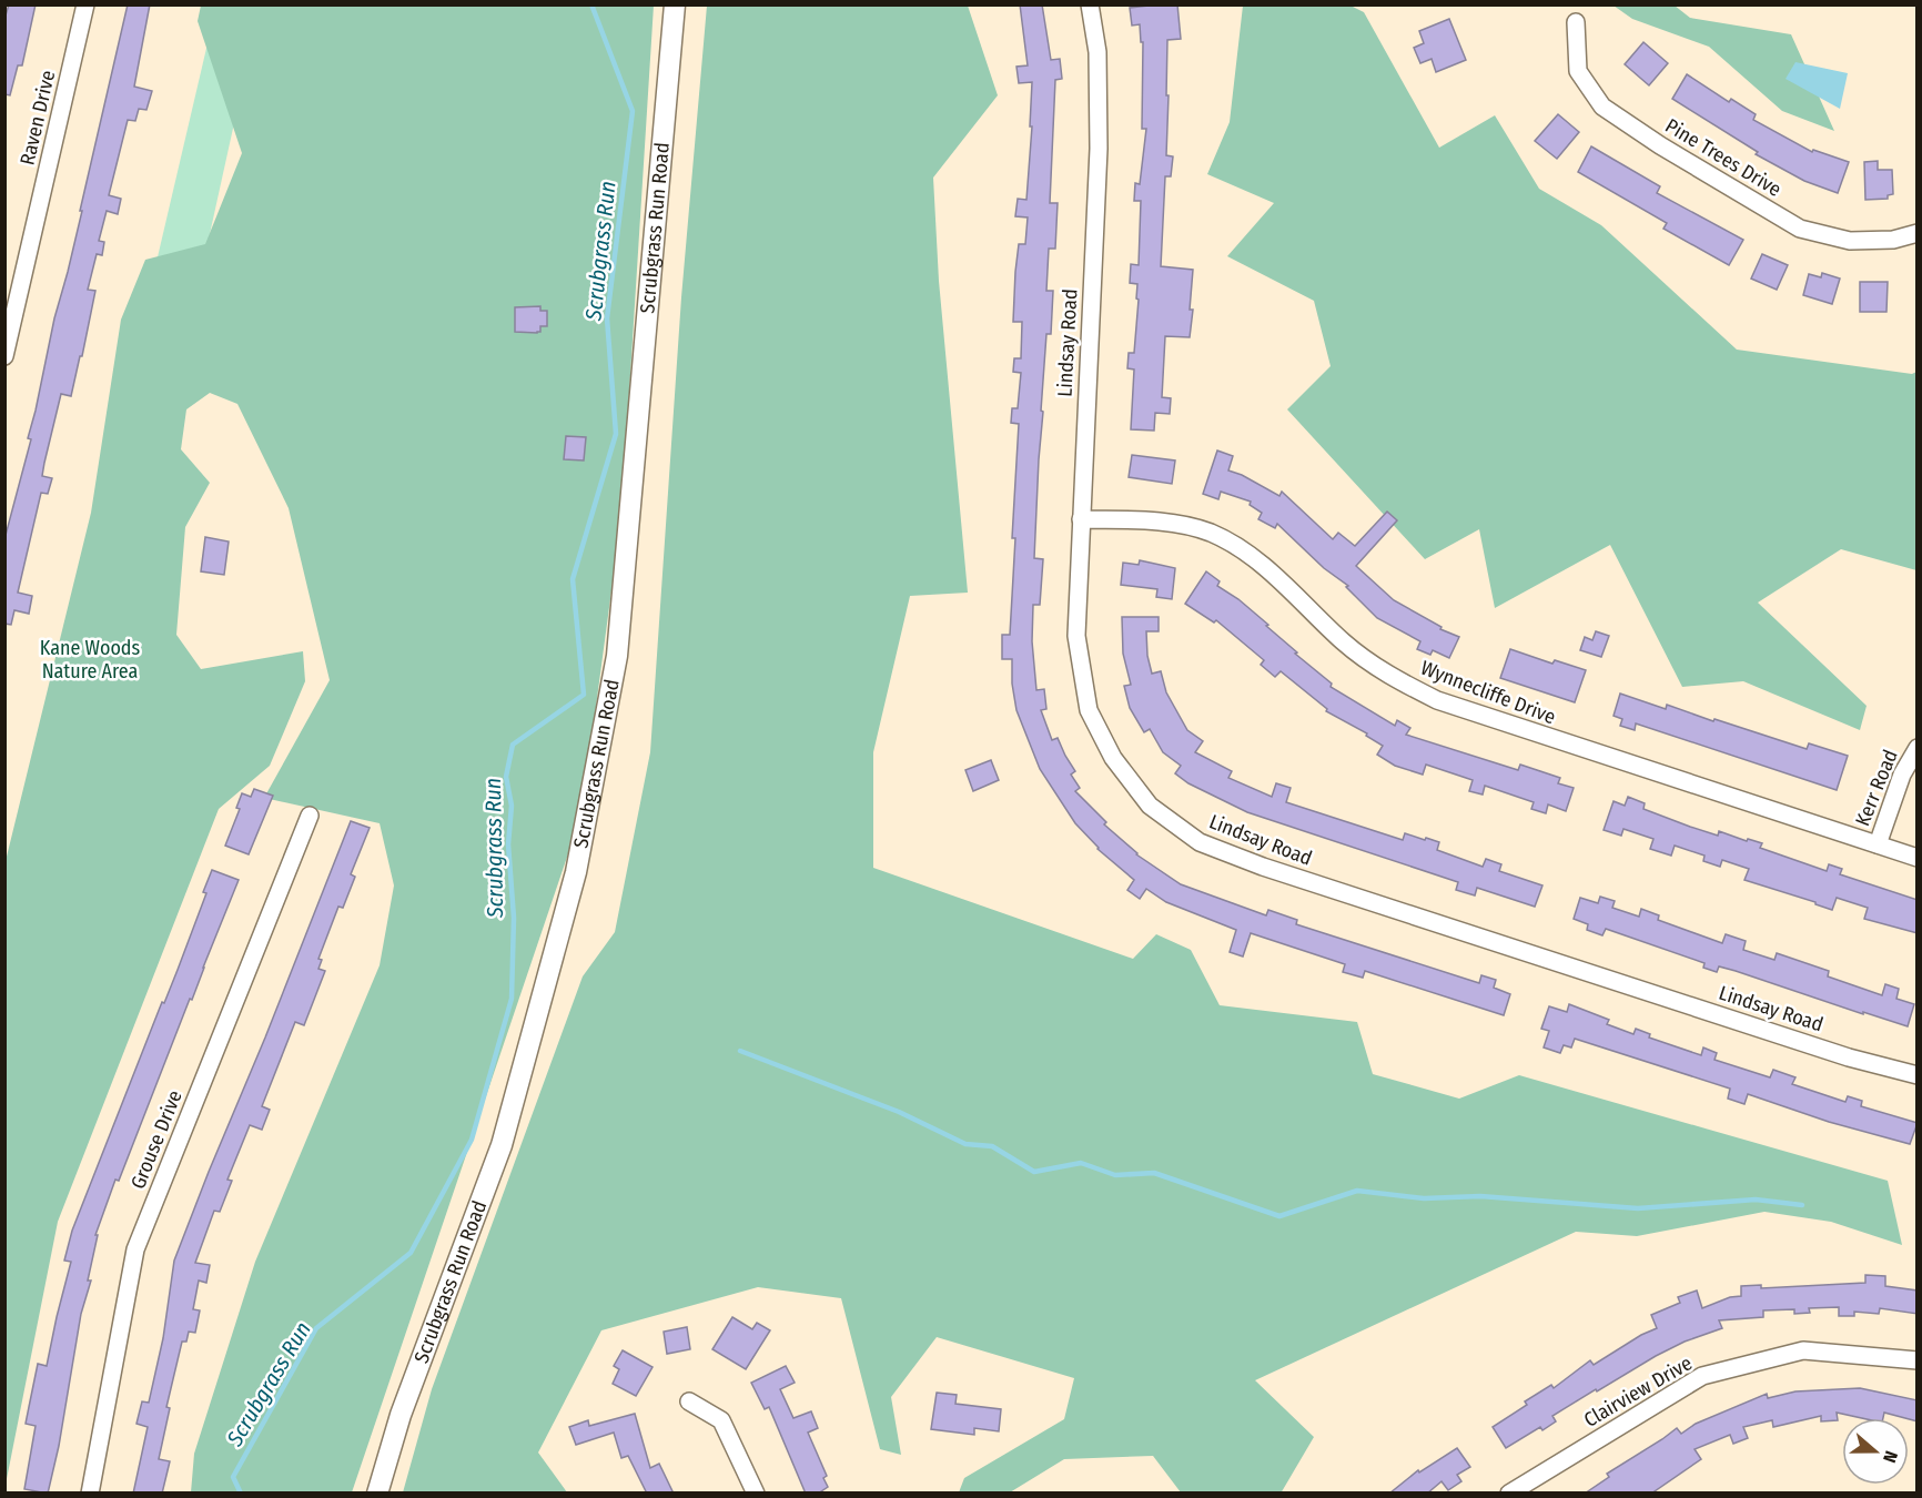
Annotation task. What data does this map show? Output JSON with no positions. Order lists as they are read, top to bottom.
{
  "streets": {
    "street": [
      "Raven Drive",
      "Pine Trees Drive",
      "Scrubgrass Run Road",
      "Lindsay Road",
      "Wynnecliffe Drive",
      "Kerr Road",
      "Grouse Drive",
      "Clairview Drive"
    ]
  },
  "crossings": [
    ["Lindsay Road", "Wynnecliffe Drive"],
    ["Wynnecliffe Drive", "Kerr Road"]
  ],
  "water": ["Scrubgrass Run"],
  "parks": ["Kane Woods Nature Area"],
  "north": "right"
}
